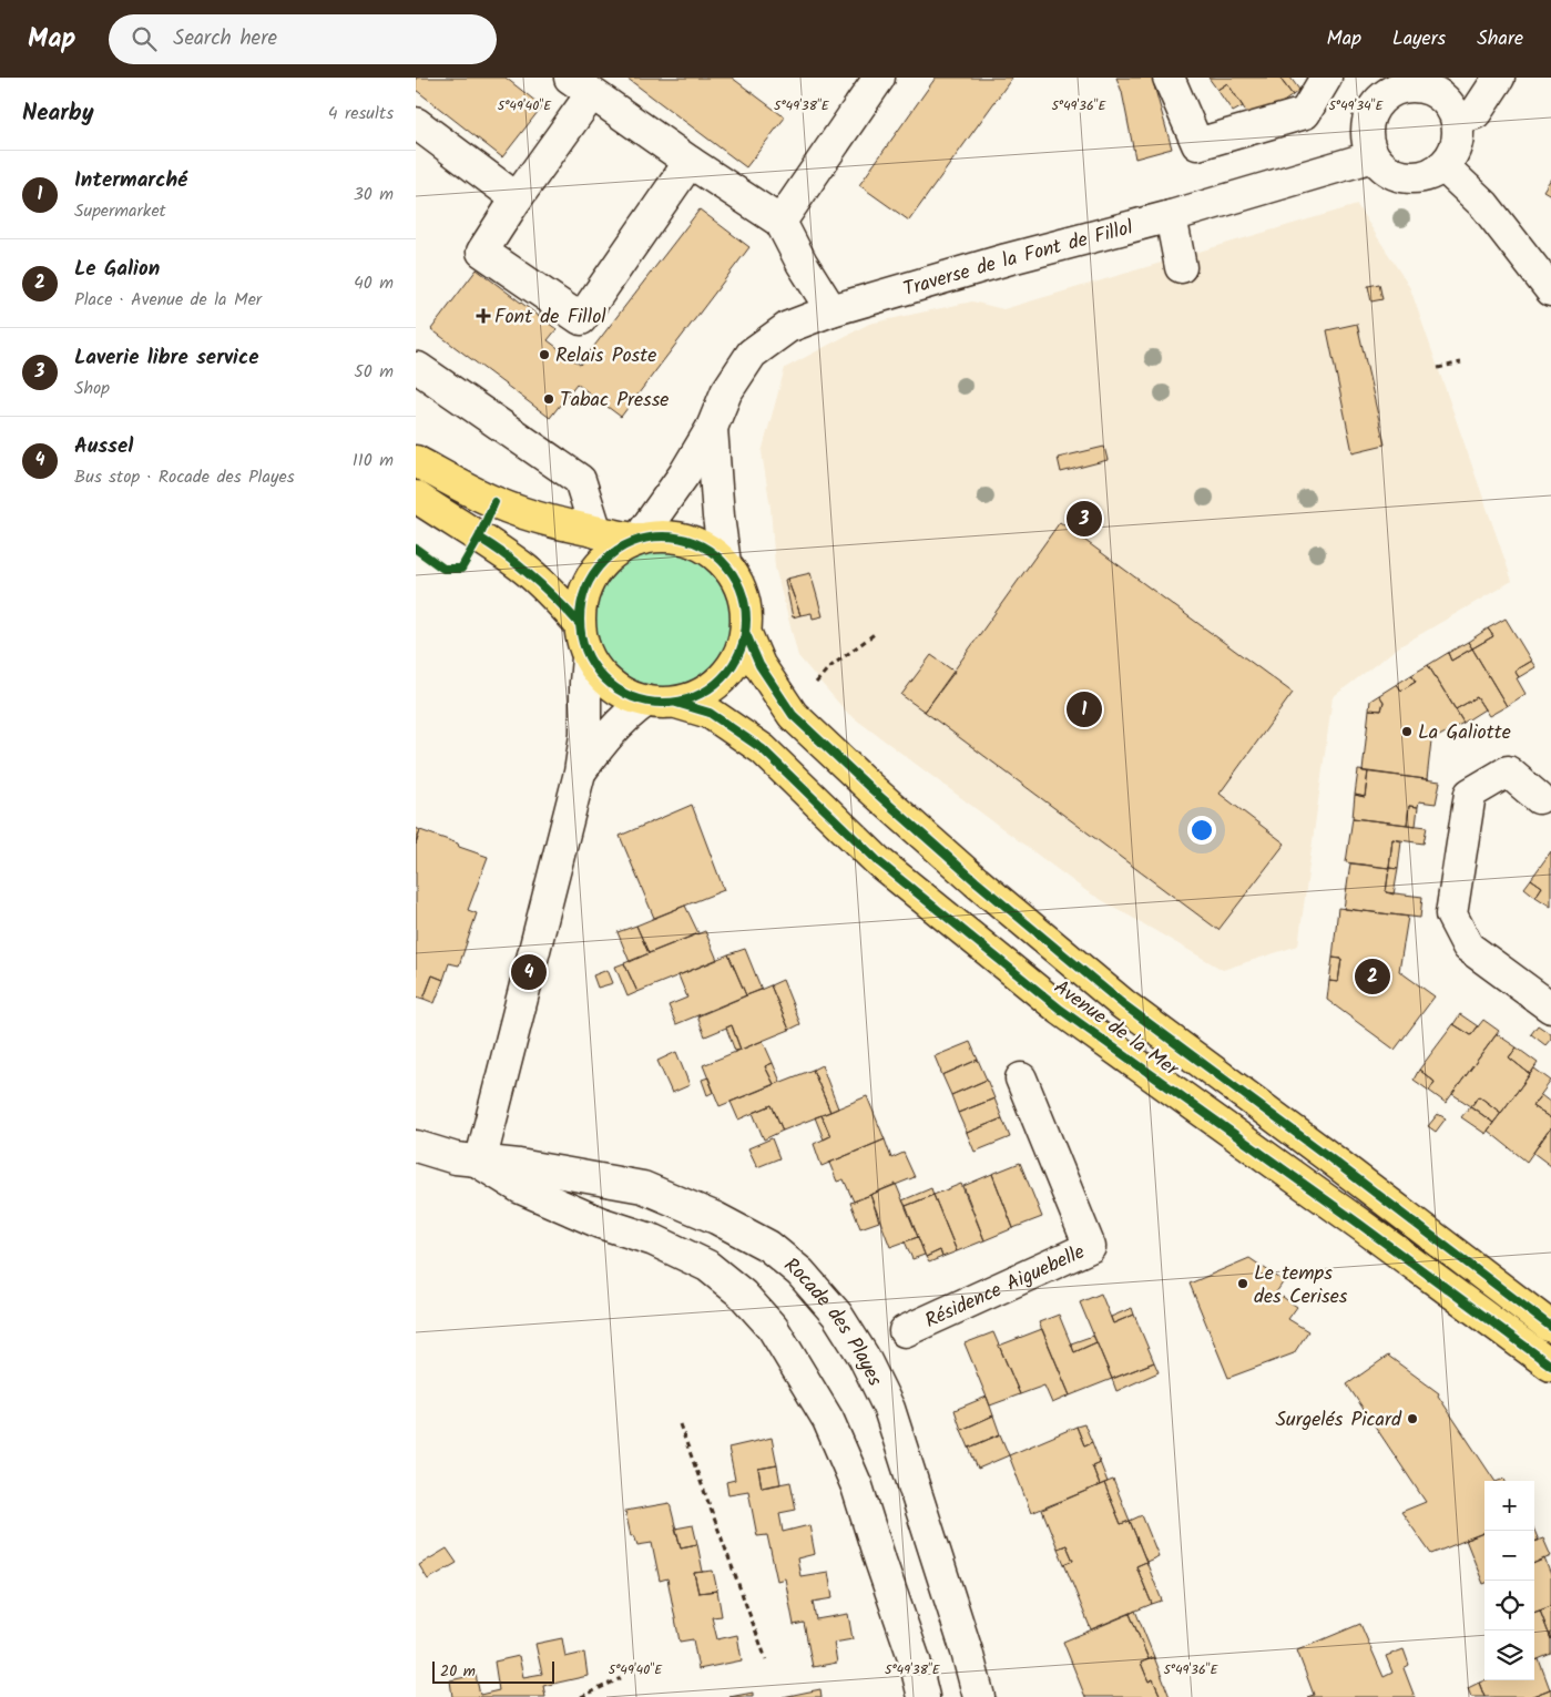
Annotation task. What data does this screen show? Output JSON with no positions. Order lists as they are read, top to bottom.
{
  "streets": {
    "main road": ["Avenue de la Mer"],
    "street": ["Traverse de la Font de Fillol", "Résidence Aiguebelle", "Rocade des Playes"]
  },
  "crossings": [
    ["Traverse de la Font de Fillol", "Avenue de la Mer"]
  ],
  "places": {
    "health": ["Font de Fillol"],
    "other": [
      "Relais Poste",
      "Tabac Presse",
      "La Galiotte",
      "Le temps des Cerises",
      "Surgelés Picard"
    ]
  },
  "scale_bar": "20 m",
  "page": {
    "header": "Map",
    "search": "Search here",
    "nav": ["Map", "Layers", "Share"],
    "heading": ["Nearby", "4 results"],
    "list": [
      {
        "mark": "1",
        "name": "Intermarché",
        "note": "Supermarket",
        "value": "30 m"
      },
      {
        "mark": "2",
        "name": "Le Galion",
        "note": "Place · Avenue de la Mer",
        "value": "40 m"
      },
      {
        "mark": "3",
        "name": "Laverie libre service",
        "note": "Shop",
        "value": "50 m"
      },
      {
        "mark": "4",
        "name": "Aussel",
        "note": "Bus stop · Rocade des Playes",
        "value": "110 m"
      }
    ],
    "pins": [
      "3",
      "1",
      "4",
      "2"
    ],
    "map_buttons": ["+", "−"],
    "scale": "20 m"
  },
  "coordinates": [
    "5°49'40\"E",
    "5°49'38\"E",
    "5°49'36\"E",
    "5°49'34\"E"
  ]
}
